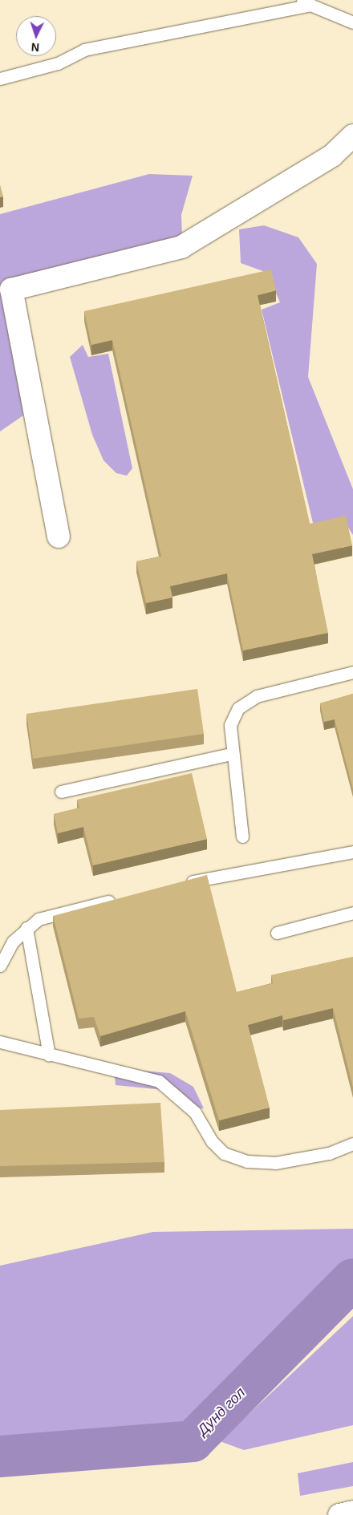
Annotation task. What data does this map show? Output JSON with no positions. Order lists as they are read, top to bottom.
{
  "water": ["Дунд гол"],
  "north": "bottom"
}
